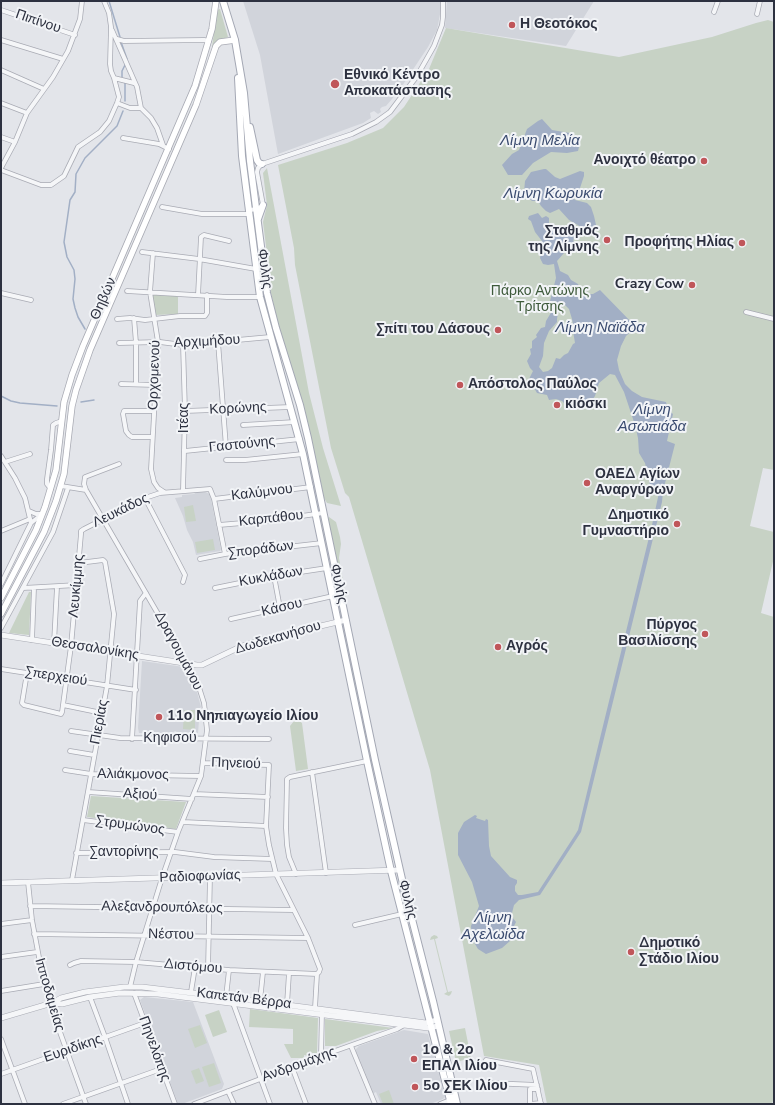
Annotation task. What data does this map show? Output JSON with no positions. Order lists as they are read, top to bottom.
{
  "streets": {
    "main road": ["Φυλής", "Θηβών"],
    "street": [
      "Πιπίνου",
      "Αρχιμήδου",
      "Ορχομενού",
      "Κορώνης",
      "Ιτέας",
      "Γαστούνης",
      "Καλύμνου",
      "Λευκάδος",
      "Καρπάθου",
      "Σποράδων",
      "Κυκλάδων",
      "Λευκίμμης",
      "Κάσου",
      "Δωδεκανήσου",
      "Θεσσαλονίκης",
      "Δραγουμάνου",
      "Σπερχειού",
      "Πιερίας",
      "Κηφισού",
      "Πηνειού",
      "Αλιάκμονος",
      "Αξιού",
      "Στρυμώνος",
      "Σαντορίνης",
      "Ραδιοφωνίας",
      "Αλεξανδρουπόλεως",
      "Νέστου",
      "Διστόμου",
      "Ιπποδαμείας",
      "Καπετάν Βέρρα",
      "Ευριδίκης",
      "Πηνελόπης",
      "Ανδρομάχης"
    ]
  },
  "crossings": [
    ["Φυλής", "Θηβών"],
    ["Φυλής", "Αρχιμήδου"],
    ["Φυλής", "Κορώνης"],
    ["Φυλής", "Γαστούνης"],
    ["Φυλής", "Καλύμνου"],
    ["Φυλής", "Καρπάθου"],
    ["Φυλής", "Σποράδων"],
    ["Φυλής", "Κυκλάδων"],
    ["Φυλής", "Κάσου"],
    ["Φυλής", "Δωδεκανήσου"],
    ["Φυλής", "Ραδιοφωνίας"],
    ["Φυλής", "Καπετάν Βέρρα"],
    ["Αρχιμήδου", "Ορχομενού"],
    ["Αρχιμήδου", "Ιτέας"],
    ["Ορχομενού", "Λευκάδος"],
    ["Κορώνης", "Ιτέας"],
    ["Ιτέας", "Γαστούνης"],
    ["Ιτέας", "Λευκάδος"],
    ["Καλύμνου", "Λευκάδος"],
    ["Λευκάδος", "Λευκίμμης"],
    ["Λευκάδος", "Δραγουμάνου"],
    ["Λευκίμμης", "Θεσσαλονίκης"],
    ["Λευκίμμης", "Σπερχειού"],
    ["Λευκίμμης", "Πιερίας"],
    ["Δωδεκανήσου", "Θεσσαλονίκης"],
    ["Δωδεκανήσου", "Δραγουμάνου"],
    ["Θεσσαλονίκης", "Δραγουμάνου"],
    ["Θεσσαλονίκης", "Πιερίας"],
    ["Δραγουμάνου", "Κηφισού"],
    ["Δραγουμάνου", "Πηνειού"],
    ["Δραγουμάνου", "Αλιάκμονος"],
    ["Δραγουμάνου", "Αξιού"],
    ["Δραγουμάνου", "Στρυμώνος"],
    ["Δραγουμάνου", "Σαντορίνης"],
    ["Δραγουμάνου", "Ραδιοφωνίας"],
    ["Δραγουμάνου", "Αλεξανδρουπόλεως"],
    ["Δραγουμάνου", "Νέστου"],
    ["Δραγουμάνου", "Διστόμου"],
    ["Δραγουμάνου", "Καπετάν Βέρρα"],
    ["Σπερχειού", "Πιερίας"],
    ["Πιερίας", "Κηφισού"],
    ["Πιερίας", "Αλιάκμονος"],
    ["Πιερίας", "Αξιού"],
    ["Πιερίας", "Στρυμώνος"],
    ["Πιερίας", "Σαντορίνης"],
    ["Πιερίας", "Ραδιοφωνίας"],
    ["Ραδιοφωνίας", "Ιπποδαμείας"],
    ["Αλεξανδρουπόλεως", "Ιπποδαμείας"],
    ["Νέστου", "Ιπποδαμείας"],
    ["Ιπποδαμείας", "Καπετάν Βέρρα"],
    ["Ιπποδαμείας", "Ευριδίκης"],
    ["Καπετάν Βέρρα", "Πηνελόπης"],
    ["Καπετάν Βέρρα", "Ανδρομάχης"],
    ["Ευριδίκης", "Πηνελόπης"]
  ],
  "water": [
    "Λίμνη Μελία",
    "Λίμνη Κωρυκία",
    "Λίμνη Ναϊάδα",
    "Λίμνη Ασωπιάδα",
    "Λίμνη Αχελωίδα"
  ],
  "parks": ["Πάρκο Αντώνης Τρίτσης"],
  "places": [
    "Η Θεοτόκος",
    "Εθνικό Κέντρο Αποκατάστασης",
    "Ανοιχτό θέατρο",
    "Σταθμός της Λίμνης",
    "Προφήτης Ηλίας",
    "Crazy Cow",
    "Σπίτι του Δάσους",
    "Απόστολος Παύλος",
    "κιόσκι",
    "ΟΑΕΔ Αγίων Αναργύρων",
    "Δημοτικό Γυμναστήριο",
    "Πύργος Βασιλίσσης",
    "Αγρός",
    "11ο Νηπιαγωγείο Ιλίου",
    "Δημοτικό Στάδιο Ιλίου",
    "1ο & 2ο ΕΠΑΛ Ιλίου",
    "5ο ΣΕΚ Ιλίου"
  ]
}
